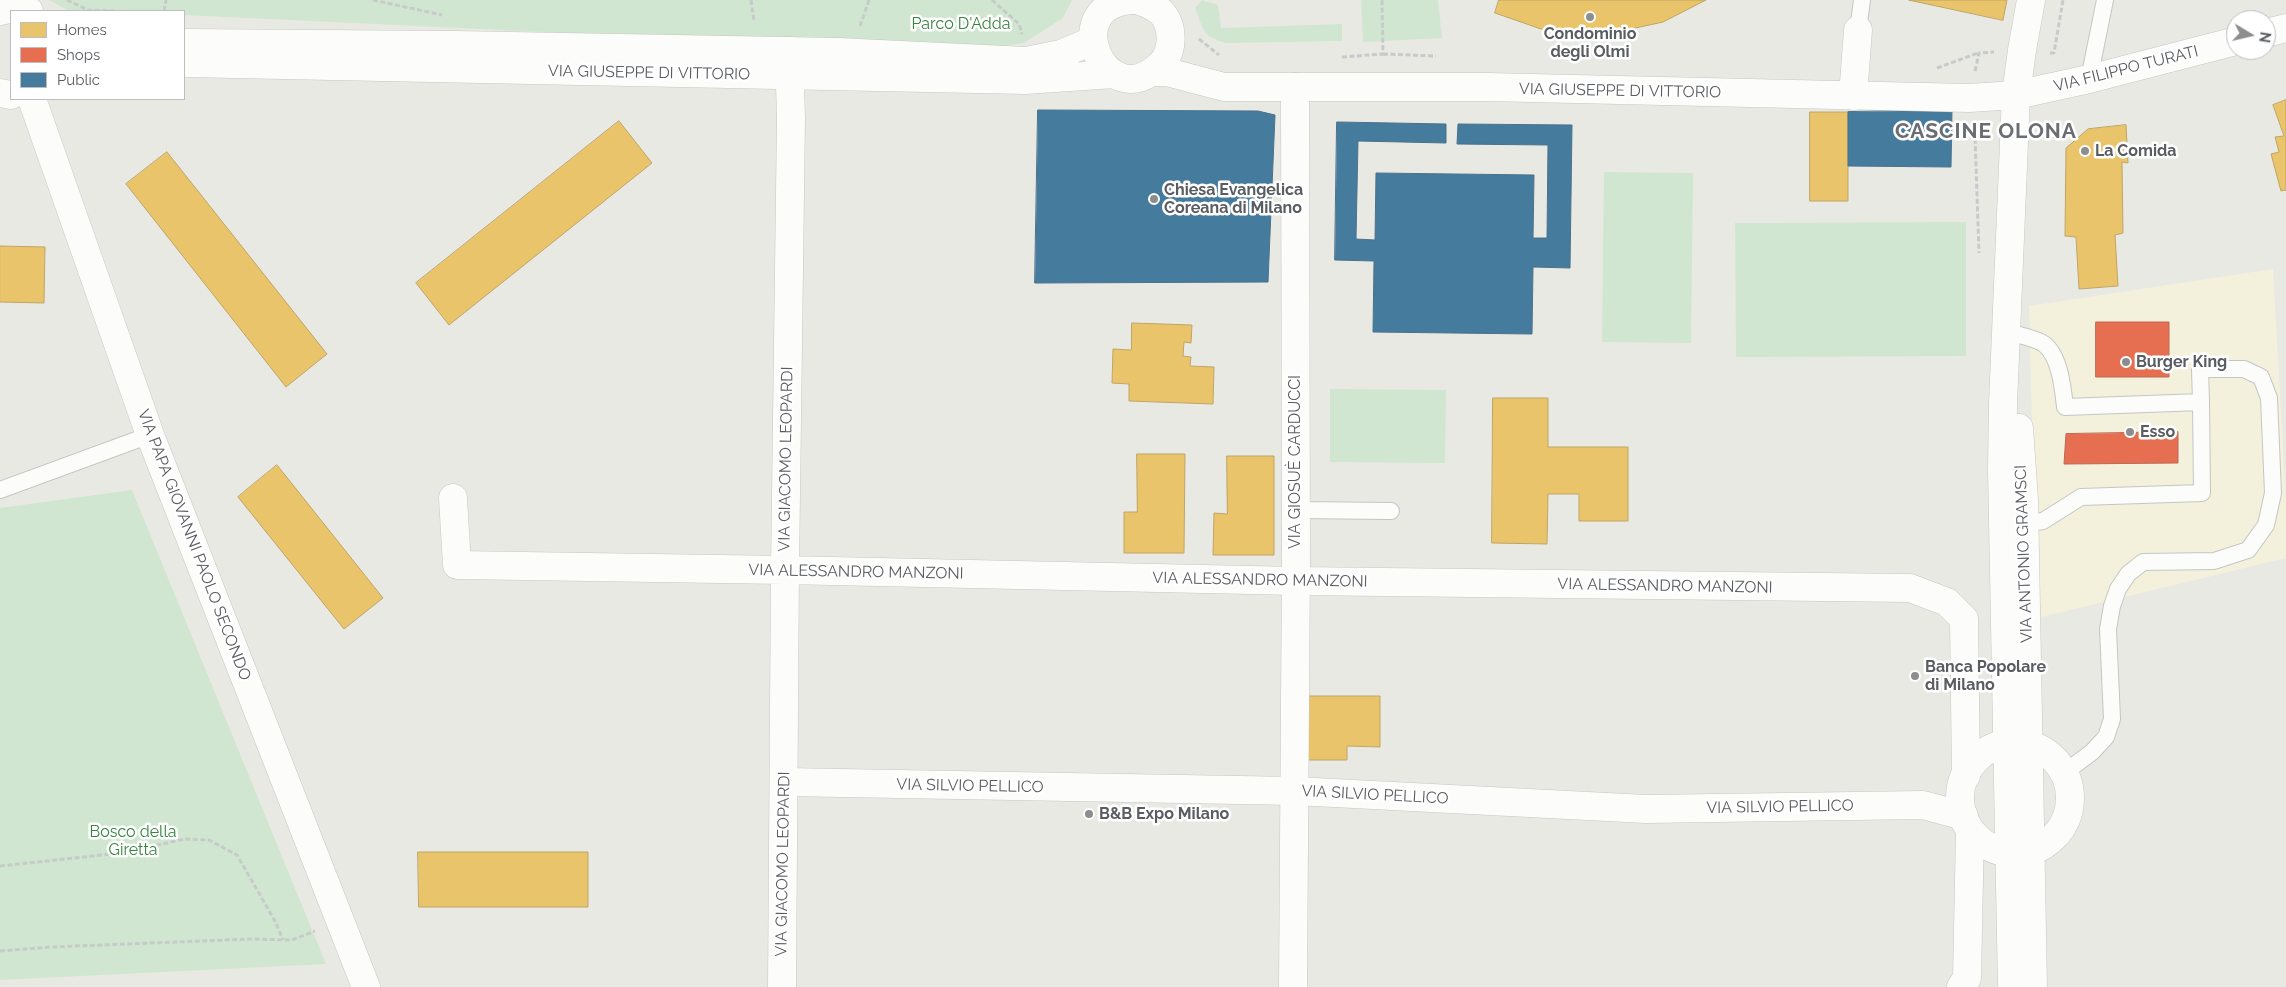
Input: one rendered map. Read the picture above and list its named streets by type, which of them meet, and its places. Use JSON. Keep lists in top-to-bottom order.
{
  "streets": {
    "street": [
      "VIA FILIPPO TURATI",
      "VIA GIUSEPPE DI VITTORIO",
      "VIA GIACOMO LEOPARDI",
      "VIA GIOSUÈ CARDUCCI",
      "VIA PAPA GIOVANNI PAOLO SECONDO",
      "VIA ANTONIO GRAMSCI",
      "VIA ALESSANDRO MANZONI",
      "VIA SILVIO PELLICO"
    ]
  },
  "crossings": [
    ["VIA FILIPPO TURATI", "VIA GIUSEPPE DI VITTORIO"],
    ["VIA FILIPPO TURATI", "VIA ANTONIO GRAMSCI"],
    ["VIA GIUSEPPE DI VITTORIO", "VIA GIACOMO LEOPARDI"],
    ["VIA GIUSEPPE DI VITTORIO", "VIA GIOSUÈ CARDUCCI"],
    ["VIA GIUSEPPE DI VITTORIO", "VIA ANTONIO GRAMSCI"],
    ["VIA GIACOMO LEOPARDI", "VIA ALESSANDRO MANZONI"],
    ["VIA GIACOMO LEOPARDI", "VIA SILVIO PELLICO"],
    ["VIA GIOSUÈ CARDUCCI", "VIA ALESSANDRO MANZONI"],
    ["VIA GIOSUÈ CARDUCCI", "VIA SILVIO PELLICO"]
  ],
  "districts": ["CASCINE OLONA"],
  "parks": ["Parco D'Adda", "Bosco della Giretta"],
  "places": [
    "Condominio degli Olmi",
    "La Comida",
    "Chiesa Evangelica Coreana di Milano",
    "Burger King",
    "Esso",
    "Banca Popolare di Milano",
    "B&B Expo Milano"
  ],
  "legend": ["Homes", "Shops", "Public"],
  "north": "right"
}
